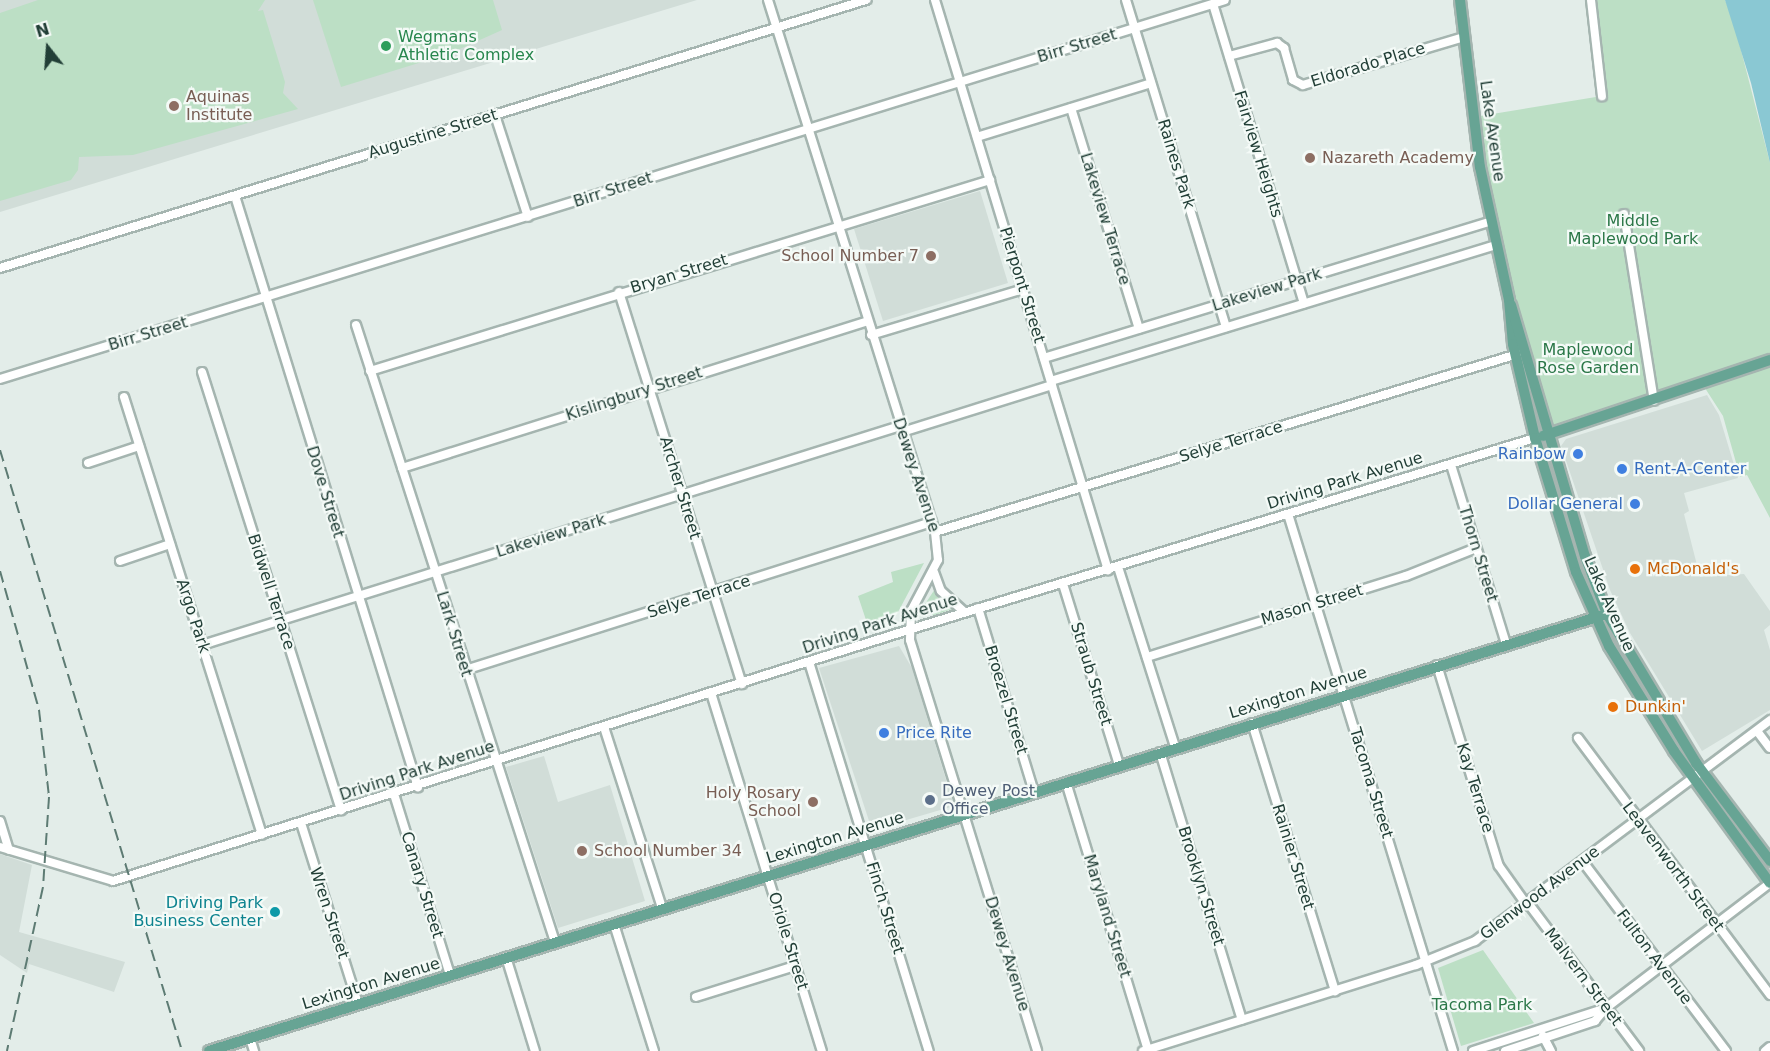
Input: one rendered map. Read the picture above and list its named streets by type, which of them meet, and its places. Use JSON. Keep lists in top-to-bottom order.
{
  "streets": {
    "main road": ["Lake Avenue", "Driving Park Avenue", "Lexington Avenue"],
    "street": [
      "Birr Street",
      "Eldorado Place",
      "Augustine Street",
      "Fairview Heights",
      "Raines Park",
      "Lakeview Terrace",
      "Bryan Street",
      "Pierpont Street",
      "Lakeview Park",
      "Kislingbury Street",
      "Selye Terrace",
      "Dewey Avenue",
      "Archer Street",
      "Dove Street",
      "Thorn Street",
      "Bidwell Terrace",
      "Mason Street",
      "Argo Park",
      "Lark Street",
      "Straub Street",
      "Broezel Street",
      "Tacoma Street",
      "Kay Terrace",
      "Rainier Street",
      "Leavenworth Street",
      "Canary Street",
      "Brooklyn Street",
      "Glenwood Avenue",
      "Finch Street",
      "Wren Street",
      "Maryland Street",
      "Oriole Street",
      "Fulton Avenue",
      "Malvern Street"
    ]
  },
  "crossings": [
    ["Birr Street", "Fairview Heights"],
    ["Birr Street", "Raines Park"],
    ["Birr Street", "Pierpont Street"],
    ["Birr Street", "Dewey Avenue"],
    ["Birr Street", "Dove Street"],
    ["Eldorado Place", "Lake Avenue"],
    ["Eldorado Place", "Fairview Heights"],
    ["Lake Avenue", "Lakeview Park"],
    ["Lake Avenue", "Selye Terrace"],
    ["Lake Avenue", "Driving Park Avenue"],
    ["Lake Avenue", "Lexington Avenue"],
    ["Lake Avenue", "Glenwood Avenue"],
    ["Augustine Street", "Dewey Avenue"],
    ["Augustine Street", "Dove Street"],
    ["Fairview Heights", "Lakeview Park"],
    ["Raines Park", "Lakeview Park"],
    ["Lakeview Terrace", "Lakeview Park"],
    ["Bryan Street", "Pierpont Street"],
    ["Bryan Street", "Dewey Avenue"],
    ["Bryan Street", "Archer Street"],
    ["Bryan Street", "Lark Street"],
    ["Pierpont Street", "Lakeview Park"],
    ["Pierpont Street", "Selye Terrace"],
    ["Pierpont Street", "Driving Park Avenue"],
    ["Lakeview Park", "Dewey Avenue"],
    ["Lakeview Park", "Archer Street"],
    ["Lakeview Park", "Dove Street"],
    ["Lakeview Park", "Bidwell Terrace"],
    ["Lakeview Park", "Argo Park"],
    ["Lakeview Park", "Lark Street"],
    ["Kislingbury Street", "Dewey Avenue"],
    ["Kislingbury Street", "Archer Street"],
    ["Kislingbury Street", "Lark Street"],
    ["Selye Terrace", "Dewey Avenue"],
    ["Selye Terrace", "Archer Street"],
    ["Selye Terrace", "Lark Street"],
    ["Dewey Avenue", "Driving Park Avenue"],
    ["Dewey Avenue", "Lexington Avenue"],
    ["Driving Park Avenue", "Archer Street"],
    ["Driving Park Avenue", "Dove Street"],
    ["Driving Park Avenue", "Thorn Street"],
    ["Driving Park Avenue", "Bidwell Terrace"],
    ["Driving Park Avenue", "Argo Park"],
    ["Driving Park Avenue", "Lark Street"],
    ["Driving Park Avenue", "Straub Street"],
    ["Driving Park Avenue", "Broezel Street"],
    ["Driving Park Avenue", "Tacoma Street"],
    ["Driving Park Avenue", "Canary Street"],
    ["Driving Park Avenue", "Finch Street"],
    ["Driving Park Avenue", "Wren Street"],
    ["Driving Park Avenue", "Oriole Street"],
    ["Thorn Street", "Mason Street"],
    ["Thorn Street", "Lexington Avenue"],
    ["Mason Street", "Tacoma Street"],
    ["Lark Street", "Lexington Avenue"],
    ["Straub Street", "Lexington Avenue"],
    ["Lexington Avenue", "Broezel Street"],
    ["Lexington Avenue", "Tacoma Street"],
    ["Lexington Avenue", "Kay Terrace"],
    ["Lexington Avenue", "Rainier Street"],
    ["Lexington Avenue", "Canary Street"],
    ["Lexington Avenue", "Brooklyn Street"],
    ["Lexington Avenue", "Finch Street"],
    ["Lexington Avenue", "Wren Street"],
    ["Lexington Avenue", "Maryland Street"],
    ["Lexington Avenue", "Oriole Street"],
    ["Tacoma Street", "Glenwood Avenue"],
    ["Kay Terrace", "Glenwood Avenue"],
    ["Kay Terrace", "Malvern Street"],
    ["Rainier Street", "Glenwood Avenue"],
    ["Leavenworth Street", "Glenwood Avenue"],
    ["Brooklyn Street", "Glenwood Avenue"],
    ["Glenwood Avenue", "Maryland Street"],
    ["Glenwood Avenue", "Fulton Avenue"],
    ["Glenwood Avenue", "Malvern Street"]
  ],
  "parks": ["Middle Maplewood Park", "Maplewood Rose Garden", "Tacoma Park"],
  "places": [
    "Wegmans Athletic Complex",
    "Aquinas Institute",
    "Nazareth Academy",
    "School Number 7",
    "Rainbow",
    "Rent-A-Center",
    "Dollar General",
    "McDonald's",
    "Dunkin'",
    "Price Rite",
    "Dewey Post Office",
    "Holy Rosary School",
    "School Number 34",
    "Driving Park Business Center"
  ],
  "north": "top"
}
